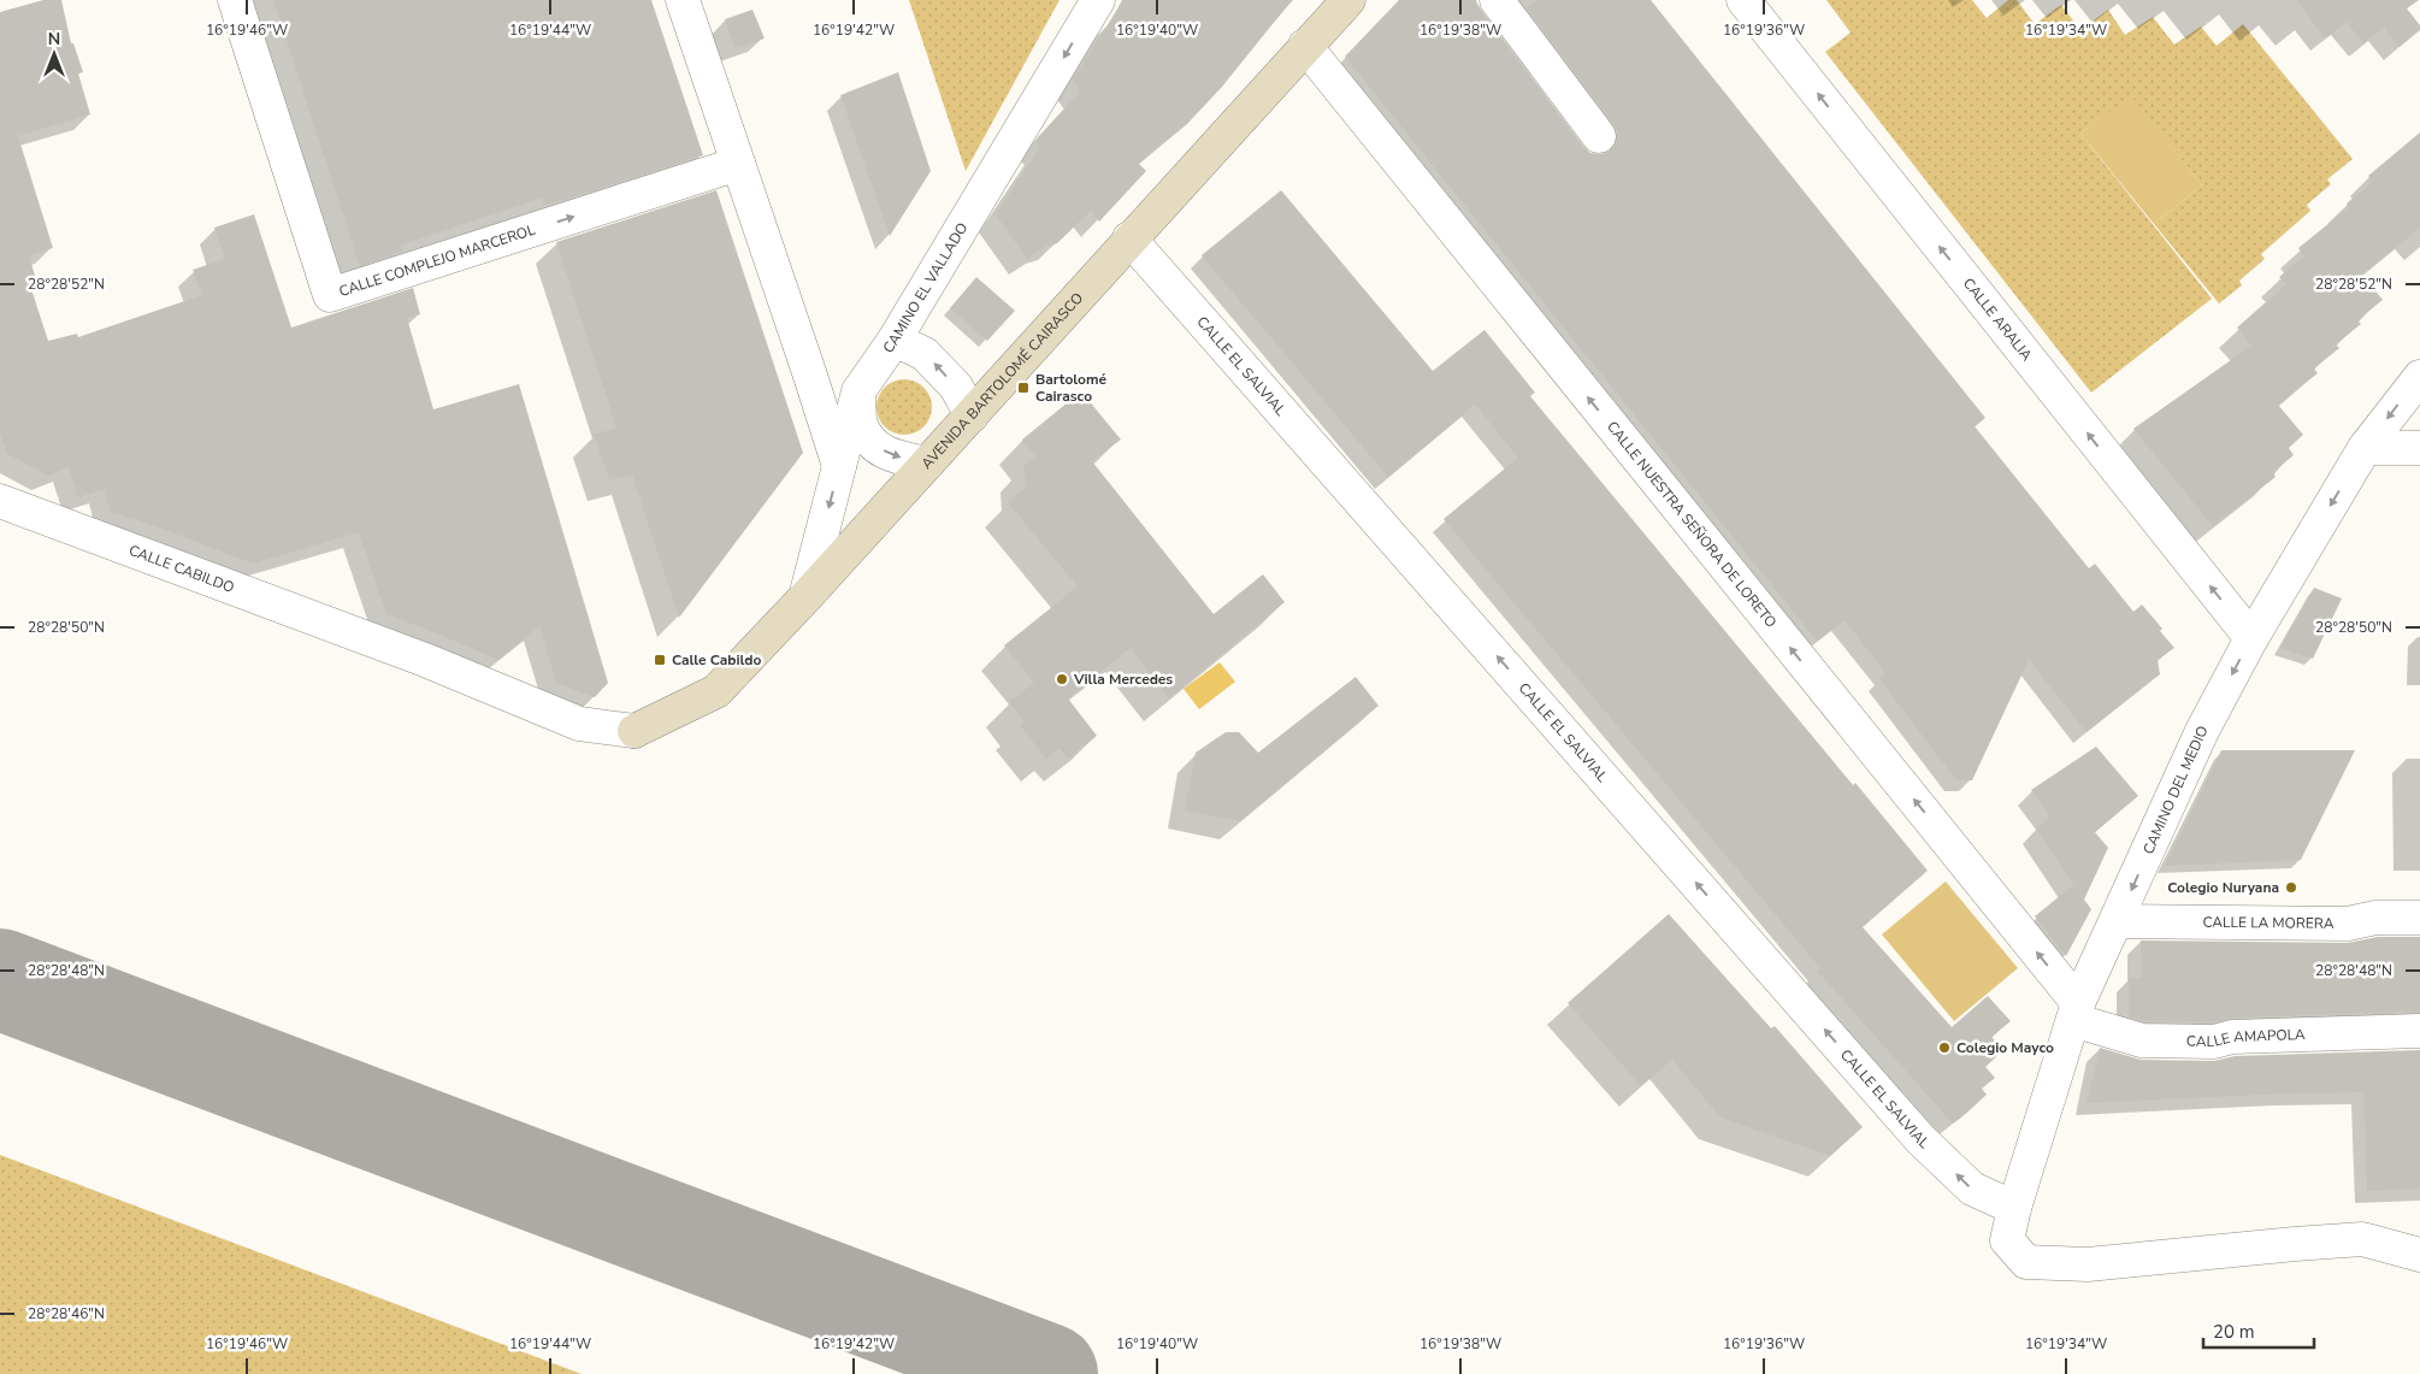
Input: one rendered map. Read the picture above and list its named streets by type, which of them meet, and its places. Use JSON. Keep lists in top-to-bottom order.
{
  "streets": {
    "street": [
      "CALLE COMPLEJO MARCEROL",
      "CAMINO EL VALLADO",
      "CALLE ARALIA",
      "CALLE EL SALVIAL",
      "AVENIDA BARTOLOMÉ CAIRASCO",
      "CALLE NUESTRA SEÑORA DE LORETO",
      "CALLE CABILDO",
      "CAMINO DEL MEDIO",
      "CALLE LA MORERA",
      "CALLE AMAPOLA"
    ]
  },
  "crossings": [
    ["CAMINO EL VALLADO", "AVENIDA BARTOLOMÉ CAIRASCO"],
    ["CALLE ARALIA", "CAMINO DEL MEDIO"],
    ["CALLE EL SALVIAL", "AVENIDA BARTOLOMÉ CAIRASCO"],
    ["CALLE EL SALVIAL", "CAMINO DEL MEDIO"],
    ["AVENIDA BARTOLOMÉ CAIRASCO", "CALLE NUESTRA SEÑORA DE LORETO"],
    ["AVENIDA BARTOLOMÉ CAIRASCO", "CALLE CABILDO"],
    ["CALLE NUESTRA SEÑORA DE LORETO", "CAMINO DEL MEDIO"],
    ["CALLE NUESTRA SEÑORA DE LORETO", "CALLE AMAPOLA"],
    ["CAMINO DEL MEDIO", "CALLE LA MORERA"],
    ["CAMINO DEL MEDIO", "CALLE AMAPOLA"]
  ],
  "one_way": [
    "CAMINO EL VALLADO",
    "CALLE ARALIA",
    "CALLE EL SALVIAL",
    "CALLE NUESTRA SEÑORA DE LORETO",
    "CAMINO DEL MEDIO"
  ],
  "places": {
    "transit": ["Bartolomé Cairasco", "Calle Cabildo"],
    "other": ["Villa Mercedes", "Colegio Nuryana", "Colegio Mayco"]
  },
  "scale_bar": "20 m",
  "north": "top",
  "coordinates": [
    "16°19'46\"W",
    "16°19'44\"W",
    "16°19'42\"W",
    "16°19'40\"W",
    "16°19'38\"W",
    "16°19'36\"W",
    "16°19'34\"W",
    "28°28'52\"N",
    "28°28'50\"N",
    "28°28'48\"N",
    "28°28'46\"N"
  ]
}
